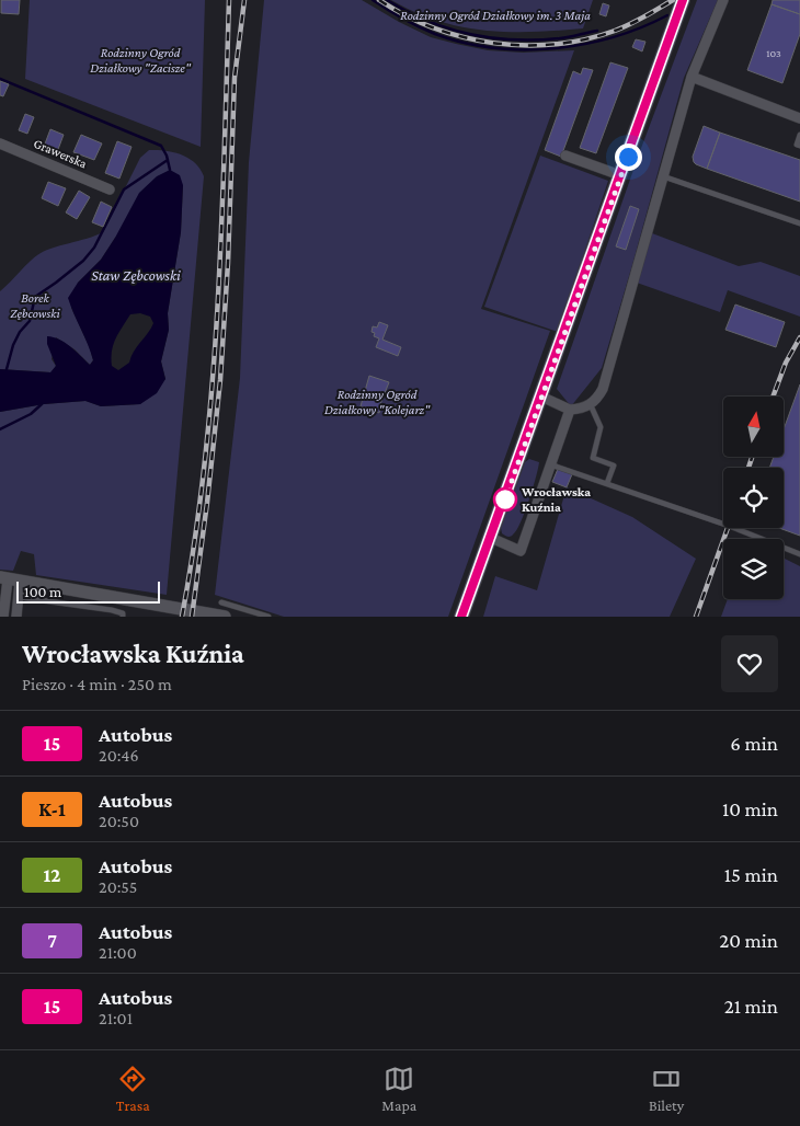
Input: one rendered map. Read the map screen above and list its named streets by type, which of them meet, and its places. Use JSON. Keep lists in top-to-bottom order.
{
  "streets": {
    "street": ["Grawerska"]
  },
  "water": ["Staw Zębcowski"],
  "parks": [
    "Rodzinny Ogród Działkowy im. 3 Maja",
    "Rodzinny Ogród Działkowy \"Zacisze\"",
    "Borek Zębcowski",
    "Rodzinny Ogród Działkowy \"Kolejarz\""
  ],
  "places": ["Wrocławska Kuźnia"],
  "lines": ["bus line 15"],
  "house_numbers": ["103"],
  "scale_bar": "100 m",
  "north": "top",
  "page": {
    "scale": "100 m",
    "heading": ["Wrocławska Kuźnia", "Pieszo · 4 min · 250 m"],
    "list": [
      {
        "mark": "15",
        "name": "Autobus",
        "note": "20:46",
        "value": "6 min"
      },
      {
        "mark": "K-1",
        "name": "Autobus",
        "note": "20:50",
        "value": "10 min"
      },
      {
        "mark": "12",
        "name": "Autobus",
        "note": "20:55",
        "value": "15 min"
      },
      {
        "mark": "7",
        "name": "Autobus",
        "note": "21:00",
        "value": "20 min"
      },
      {
        "mark": "15",
        "name": "Autobus",
        "note": "21:01",
        "value": "21 min"
      }
    ],
    "tabs": ["Trasa", "Mapa", "Bilety"]
  }
}
